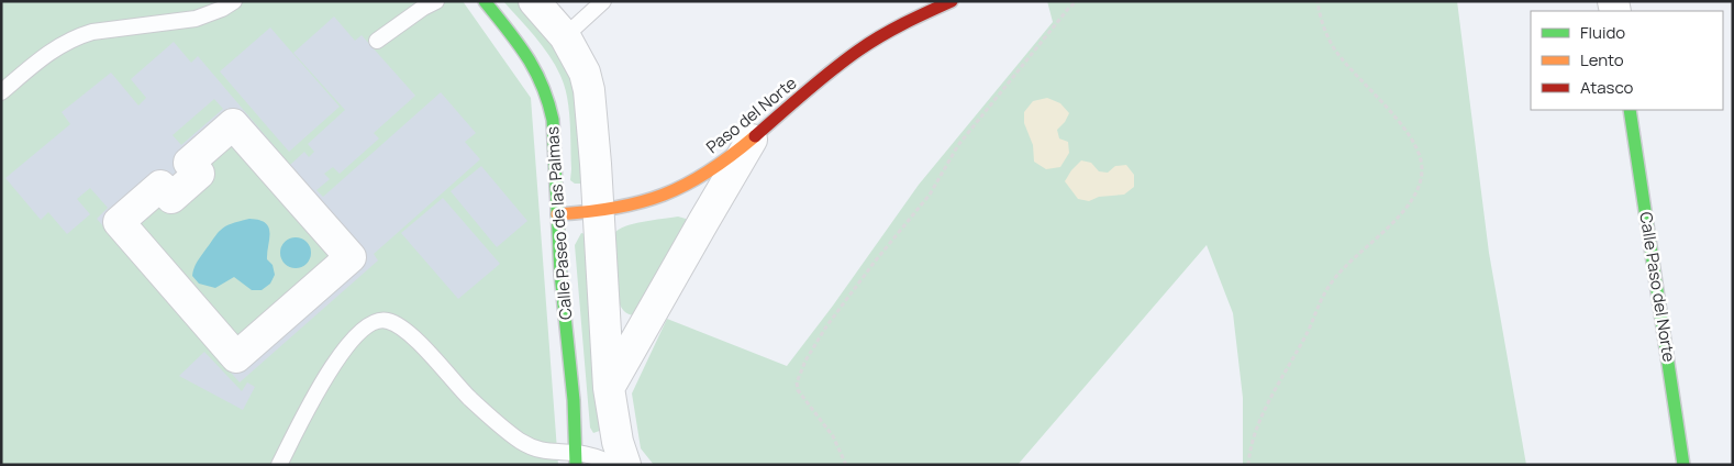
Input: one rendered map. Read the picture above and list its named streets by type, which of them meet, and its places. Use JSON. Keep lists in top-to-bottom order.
{
  "streets": {
    "street": ["Paso del Norte", "Calle Paseo de las Palmas", "Calle Paso del Norte"]
  },
  "crossings": [
    ["Paso del Norte", "Calle Paseo de las Palmas"]
  ],
  "legend": ["Fluido", "Lento", "Atasco"]
}
